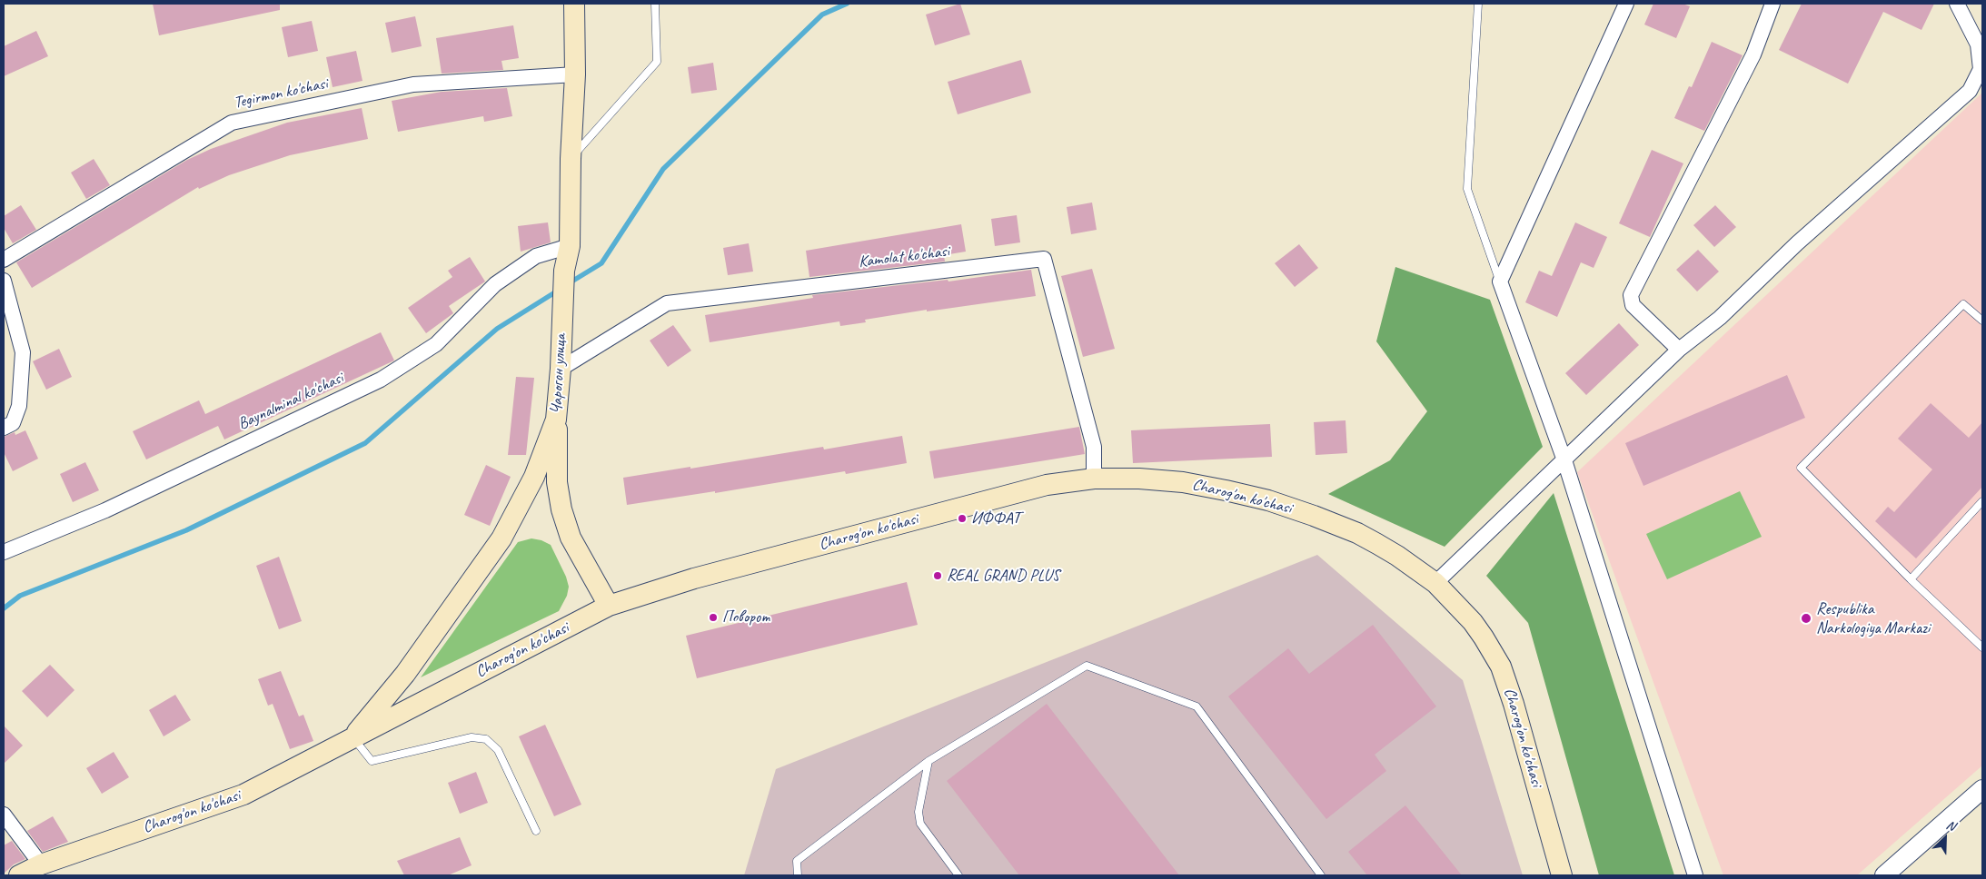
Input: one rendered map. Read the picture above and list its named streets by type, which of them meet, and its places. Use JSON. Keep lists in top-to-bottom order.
{
  "streets": {
    "main road": ["Чарогон улица", "Charog'on ko'chasi"],
    "street": ["Tegirmon ko'chasi", "Kamolat ko'chasi", "Baynalminal ko'chasi"]
  },
  "crossings": [
    ["Tegirmon ko'chasi", "Чарогон улица"],
    ["Kamolat ko'chasi", "Чарогон улица"],
    ["Kamolat ko'chasi", "Charog'on ko'chasi"],
    ["Чарогон улица", "Baynalminal ko'chasi"],
    ["Чарогон улица", "Charog'on ko'chasi"]
  ],
  "places": [
    "ИФФАТ",
    "REAL GRAND PLUS",
    "Поворот",
    "Respublika Narkologiya Markazi"
  ],
  "north": "top right"
}
